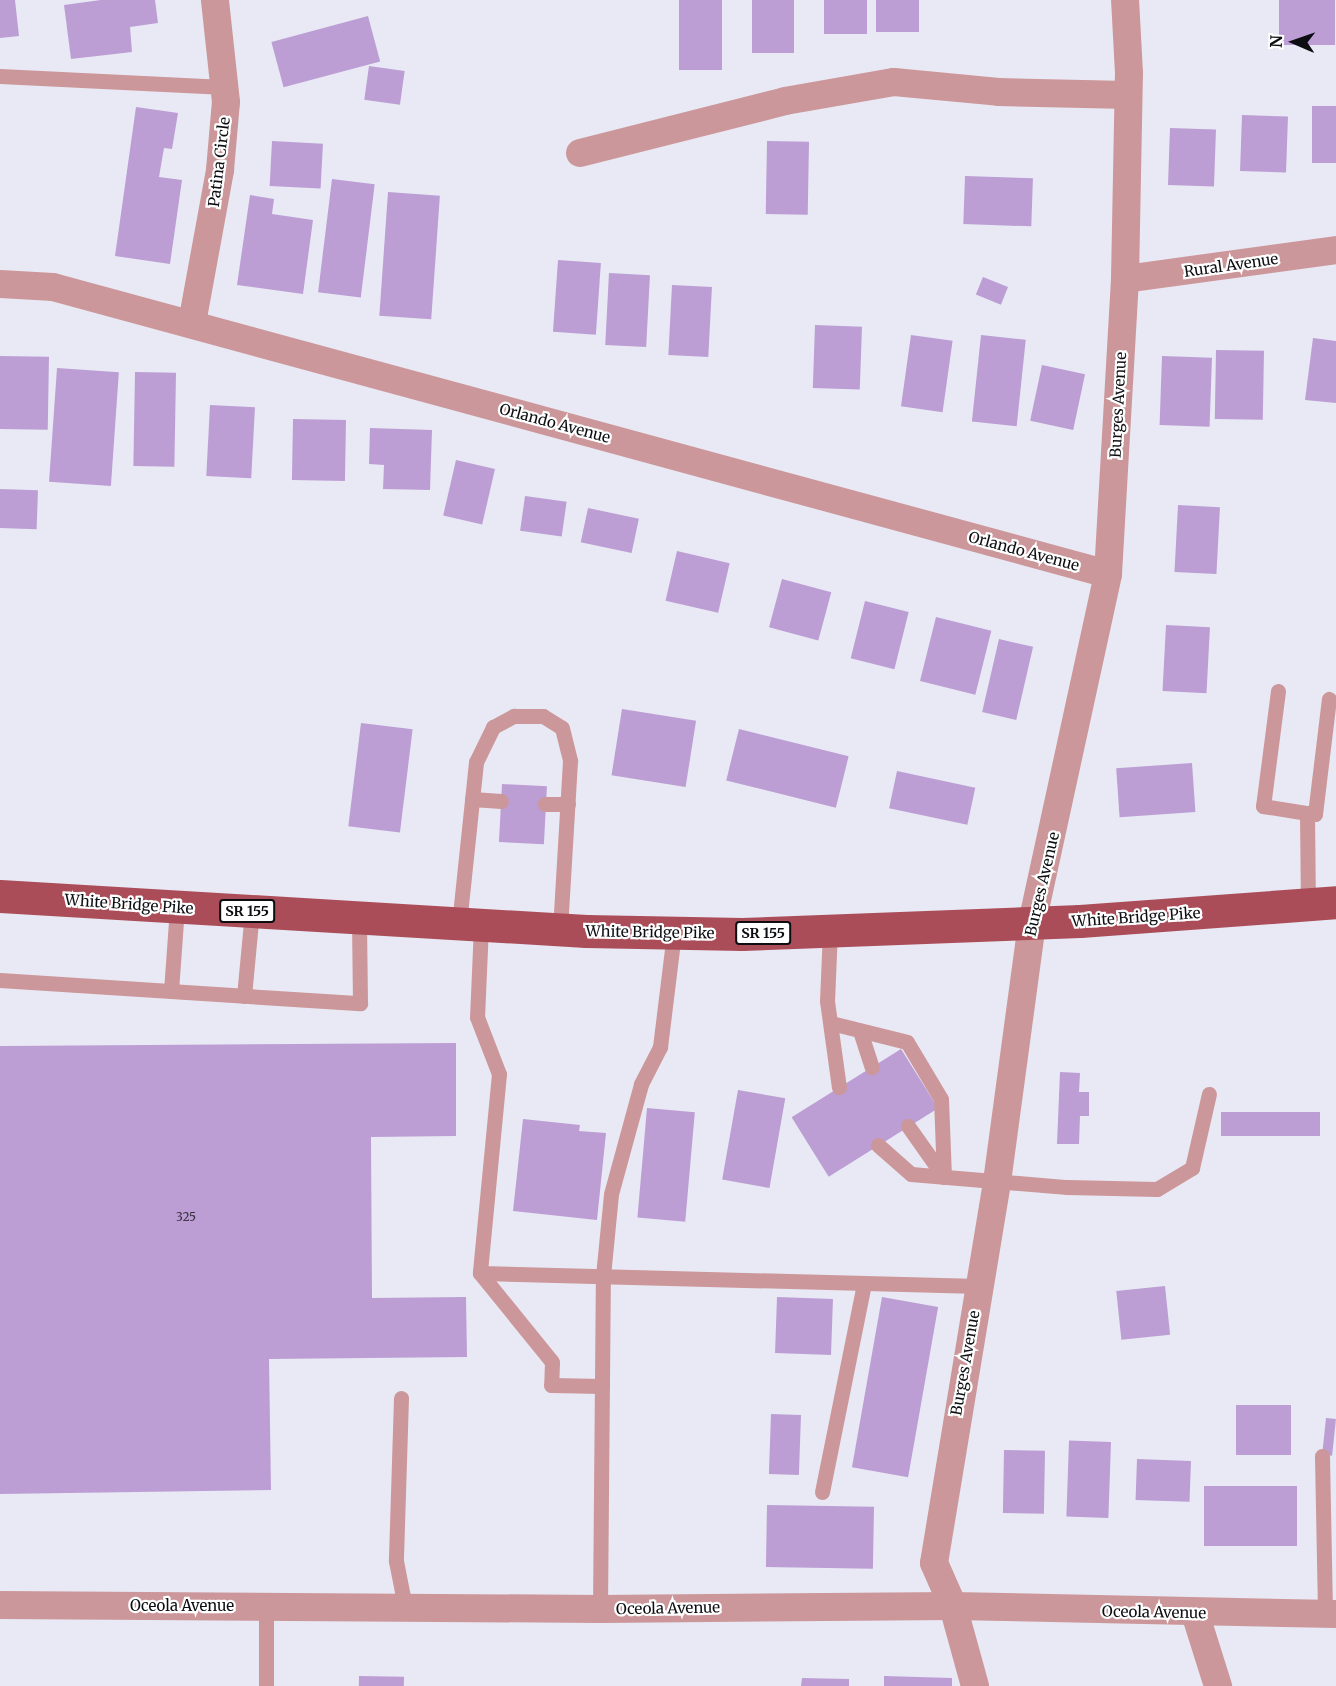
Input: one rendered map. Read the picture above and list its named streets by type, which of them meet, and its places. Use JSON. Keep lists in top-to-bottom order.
{
  "streets": {
    "main road": ["White Bridge Pike", "SR 155"],
    "street": [
      "Patina Circle",
      "Rural Avenue",
      "Burges Avenue",
      "Orlando Avenue",
      "Oceola Avenue"
    ]
  },
  "crossings": [
    ["Patina Circle", "Orlando Avenue"],
    ["Rural Avenue", "Burges Avenue"],
    ["Burges Avenue", "Orlando Avenue"],
    ["Burges Avenue", "White Bridge Pike"],
    ["Burges Avenue", "Oceola Avenue"]
  ],
  "house_numbers": ["325"],
  "north": "left"
}
